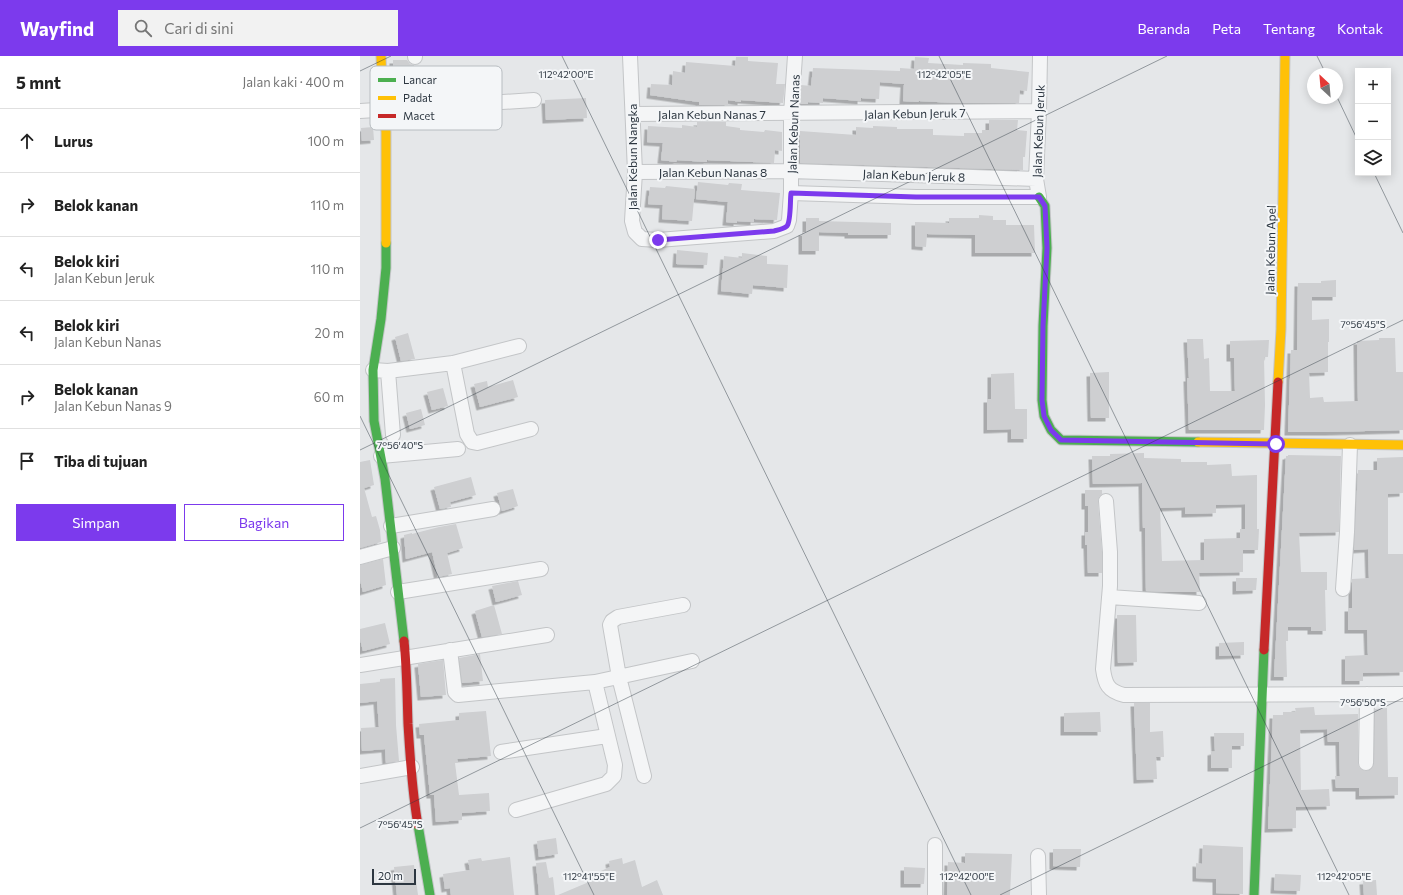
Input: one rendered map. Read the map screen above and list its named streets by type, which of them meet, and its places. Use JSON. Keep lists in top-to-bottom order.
{
  "streets": {
    "street": [
      "Jalan Kebun Jeruk 7",
      "Jalan Kebun Nanas 7",
      "Jalan Kebun Nanas",
      "Jalan Kebun Jeruk",
      "Jalan Kebun Nangka",
      "Jalan Kebun Nanas 8",
      "Jalan Kebun Jeruk 8",
      "Jalan Kebun Apel"
    ]
  },
  "crossings": [
    ["Jalan Kebun Jeruk 7", "Jalan Kebun Nanas 7"],
    ["Jalan Kebun Jeruk 7", "Jalan Kebun Nanas"],
    ["Jalan Kebun Jeruk 7", "Jalan Kebun Jeruk"],
    ["Jalan Kebun Nanas 7", "Jalan Kebun Nanas"],
    ["Jalan Kebun Nanas 7", "Jalan Kebun Nangka"],
    ["Jalan Kebun Nanas", "Jalan Kebun Nangka"],
    ["Jalan Kebun Nanas", "Jalan Kebun Nanas 8"],
    ["Jalan Kebun Nanas", "Jalan Kebun Jeruk 8"],
    ["Jalan Kebun Jeruk", "Jalan Kebun Jeruk 8"],
    ["Jalan Kebun Nangka", "Jalan Kebun Nanas 8"],
    ["Jalan Kebun Nanas 8", "Jalan Kebun Jeruk 8"]
  ],
  "legend": ["Lancar", "Padat", "Macet"],
  "scale_bar": "20 m",
  "north": "top left",
  "page": {
    "header": "Wayfind",
    "search": "Cari di sini",
    "nav": [
      "Beranda",
      "Peta",
      "Tentang",
      "Kontak"
    ],
    "heading": ["5 mnt", "Jalan kaki · 400 m"],
    "map_buttons": ["+", "−"],
    "list": [
      ["Lurus", "100 m"],
      ["Belok kanan", "110 m"],
      ["Belok kiri", "Jalan Kebun Jeruk", "110 m"],
      ["Belok kiri", "Jalan Kebun Nanas", "20 m"],
      ["Belok kanan", "Jalan Kebun Nanas 9", "60 m"],
      "Tiba di tujuan"
    ],
    "buttons": ["Simpan", "Bagikan"],
    "scale": "20 m"
  },
  "coordinates": [
    "112°42'00\"E",
    "112°42'05\"E",
    "7°56'45\"S",
    "7°56'40\"S",
    "7°56'50\"S",
    "112°41'55\"E"
  ]
}
